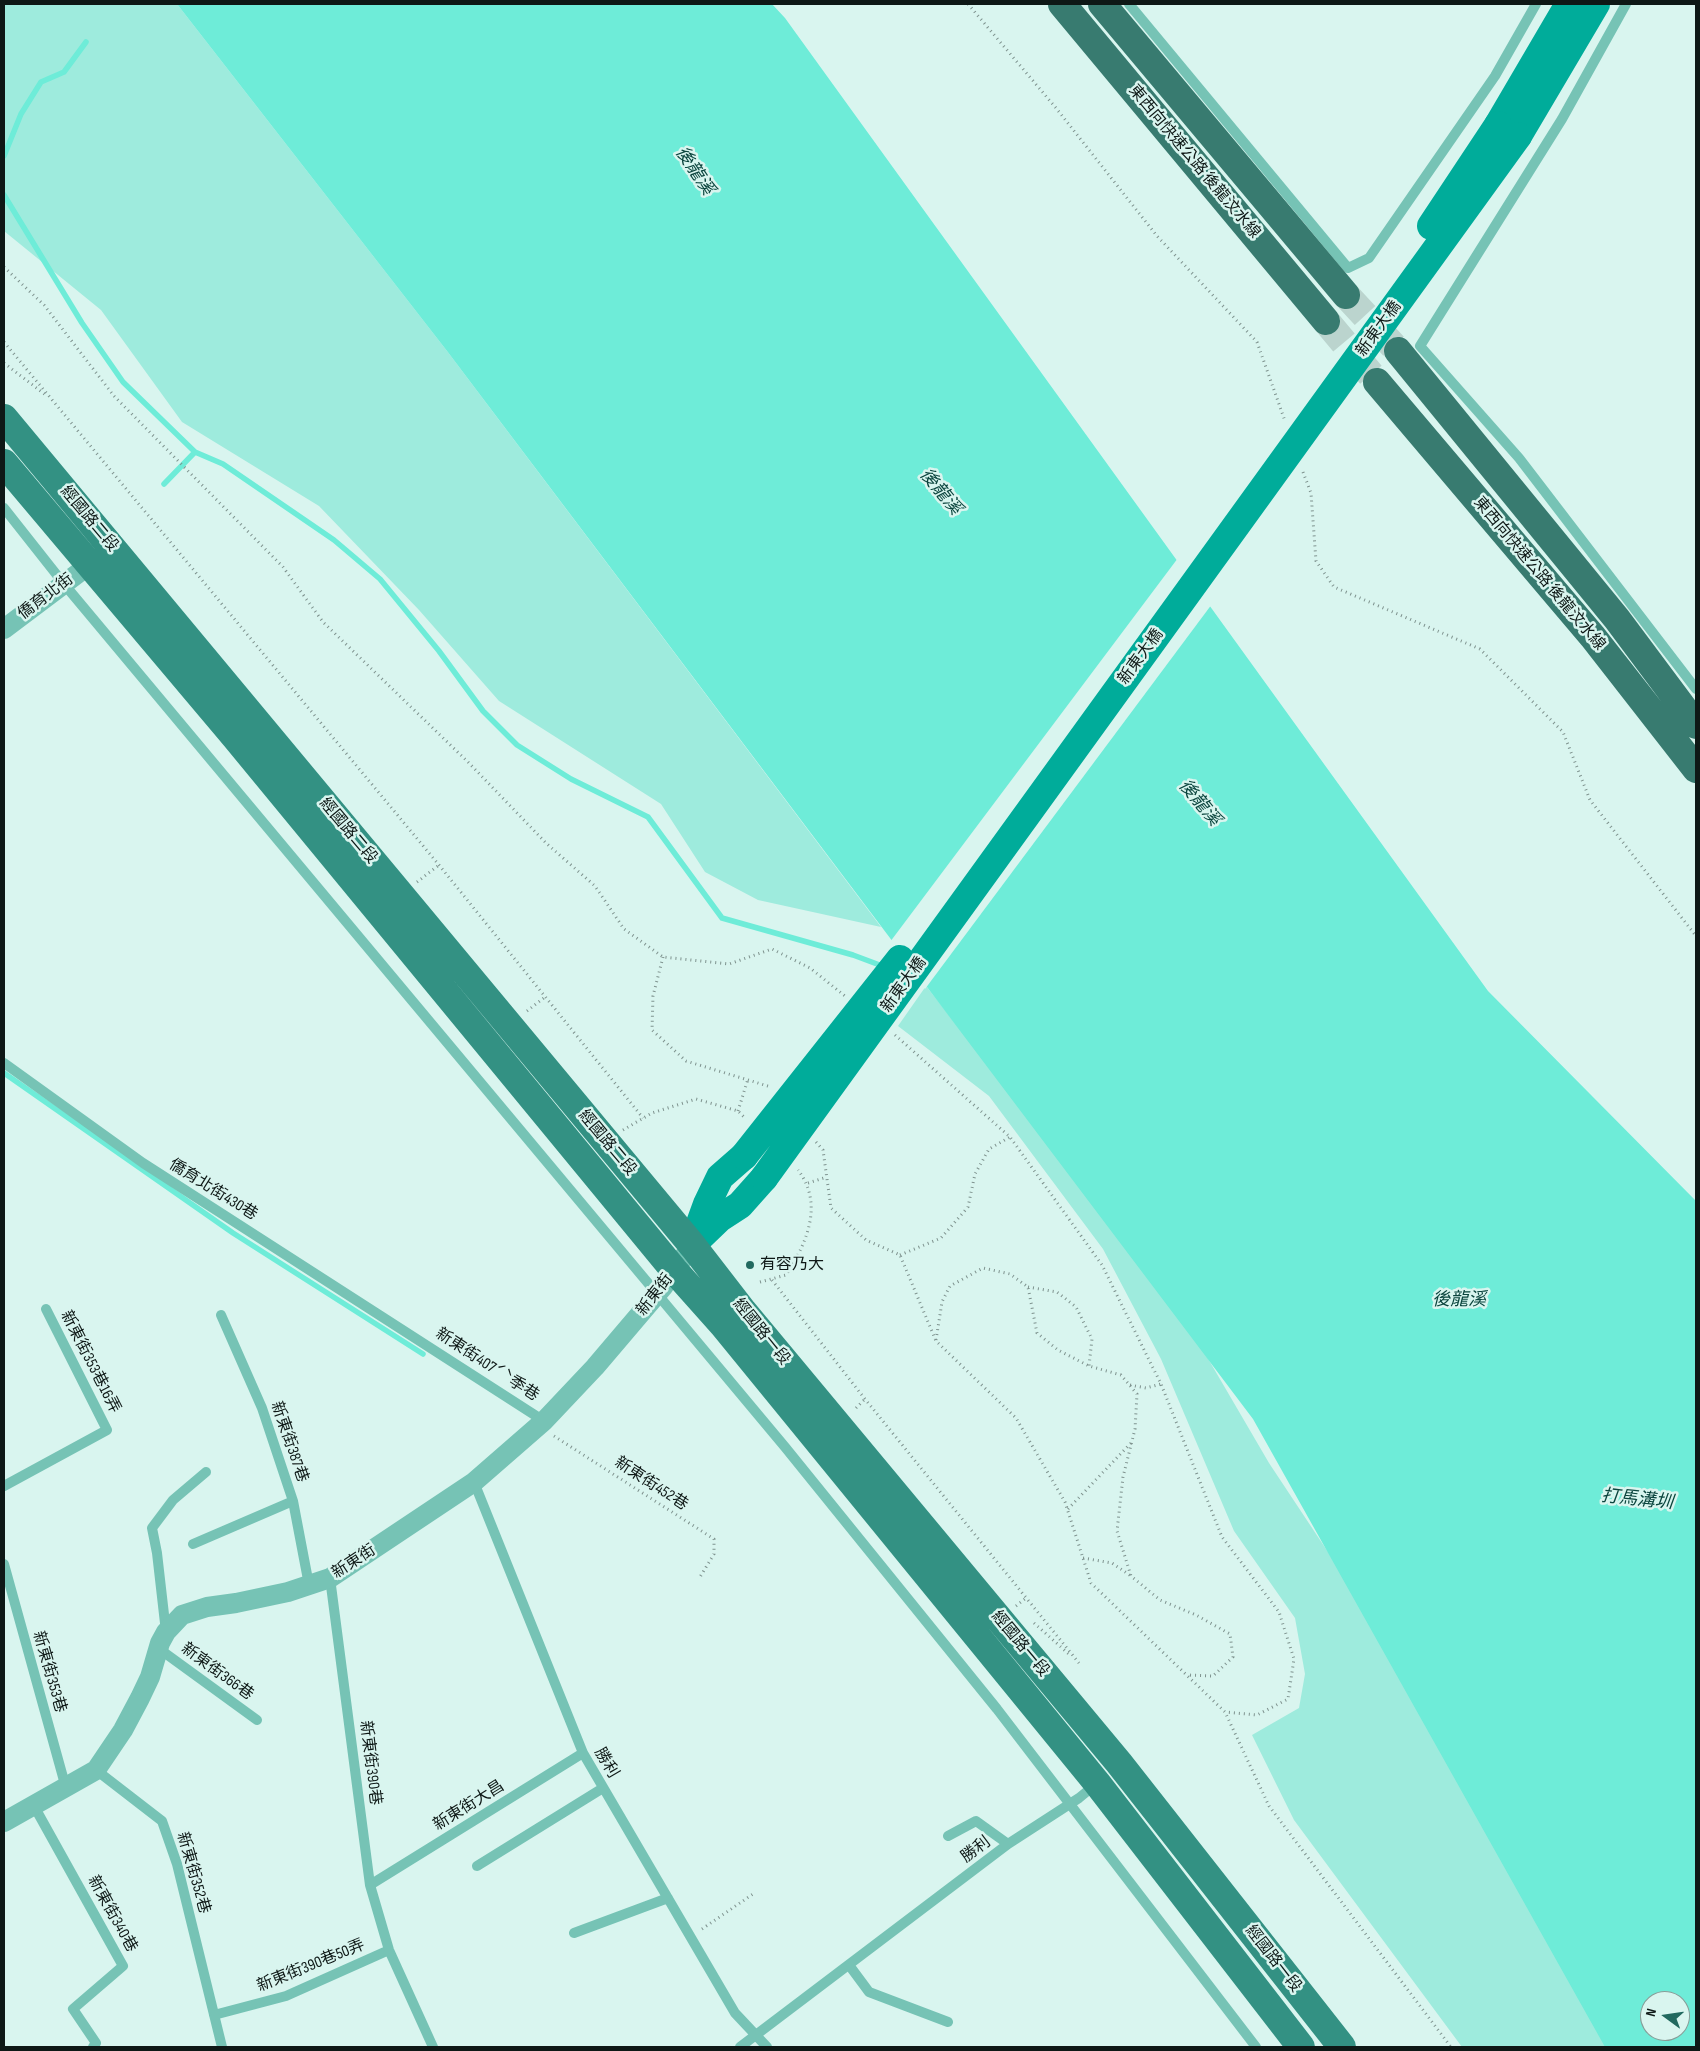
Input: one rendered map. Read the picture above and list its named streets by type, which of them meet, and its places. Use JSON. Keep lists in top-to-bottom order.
{
  "streets": {
    "highway": ["東西向快速公路 後龍汶水線"],
    "main road": ["經國路二段", "經國路一段"],
    "street": ["新東大橋", "僑育北街", "新東街"],
    "lane": [
      "僑育北街430巷",
      "新東街353巷16弄",
      "新東街407ˊˋ季巷",
      "新東街387巷",
      "新東街353巷",
      "新東街366巷",
      "新東街390巷",
      "勝利",
      "新東街大昌",
      "新東街352巷",
      "新東街340巷",
      "新東街390巷50弄"
    ],
    "path": ["新東街452巷"]
  },
  "crossings": [
    ["新東大橋", "經國路二段"],
    ["新東大橋", "新東街"],
    ["新東大橋", "經國路一段"],
    ["經國路二段", "僑育北街"],
    ["經國路二段", "新東街"],
    ["經國路二段", "經國路一段"],
    ["僑育北街430巷", "新東街407ˊˋ季巷"],
    ["新東街", "經國路一段"],
    ["新東街", "新東街407ˊˋ季巷"],
    ["新東街", "新東街387巷"],
    ["新東街", "新東街452巷"],
    ["新東街", "新東街353巷"],
    ["新東街", "新東街366巷"],
    ["新東街", "新東街390巷"],
    ["新東街", "勝利"],
    ["新東街", "新東街352巷"],
    ["新東街", "新東街340巷"],
    ["經國路一段", "勝利"],
    ["新東街407ˊˋ季巷", "新東街452巷"],
    ["新東街390巷", "新東街大昌"],
    ["新東街390巷", "新東街390巷50弄"],
    ["勝利", "新東街大昌"],
    ["新東街352巷", "新東街390巷50弄"]
  ],
  "water": ["後龍溪", "打馬溝圳"],
  "places": ["有容乃大"],
  "north": "left"
}
